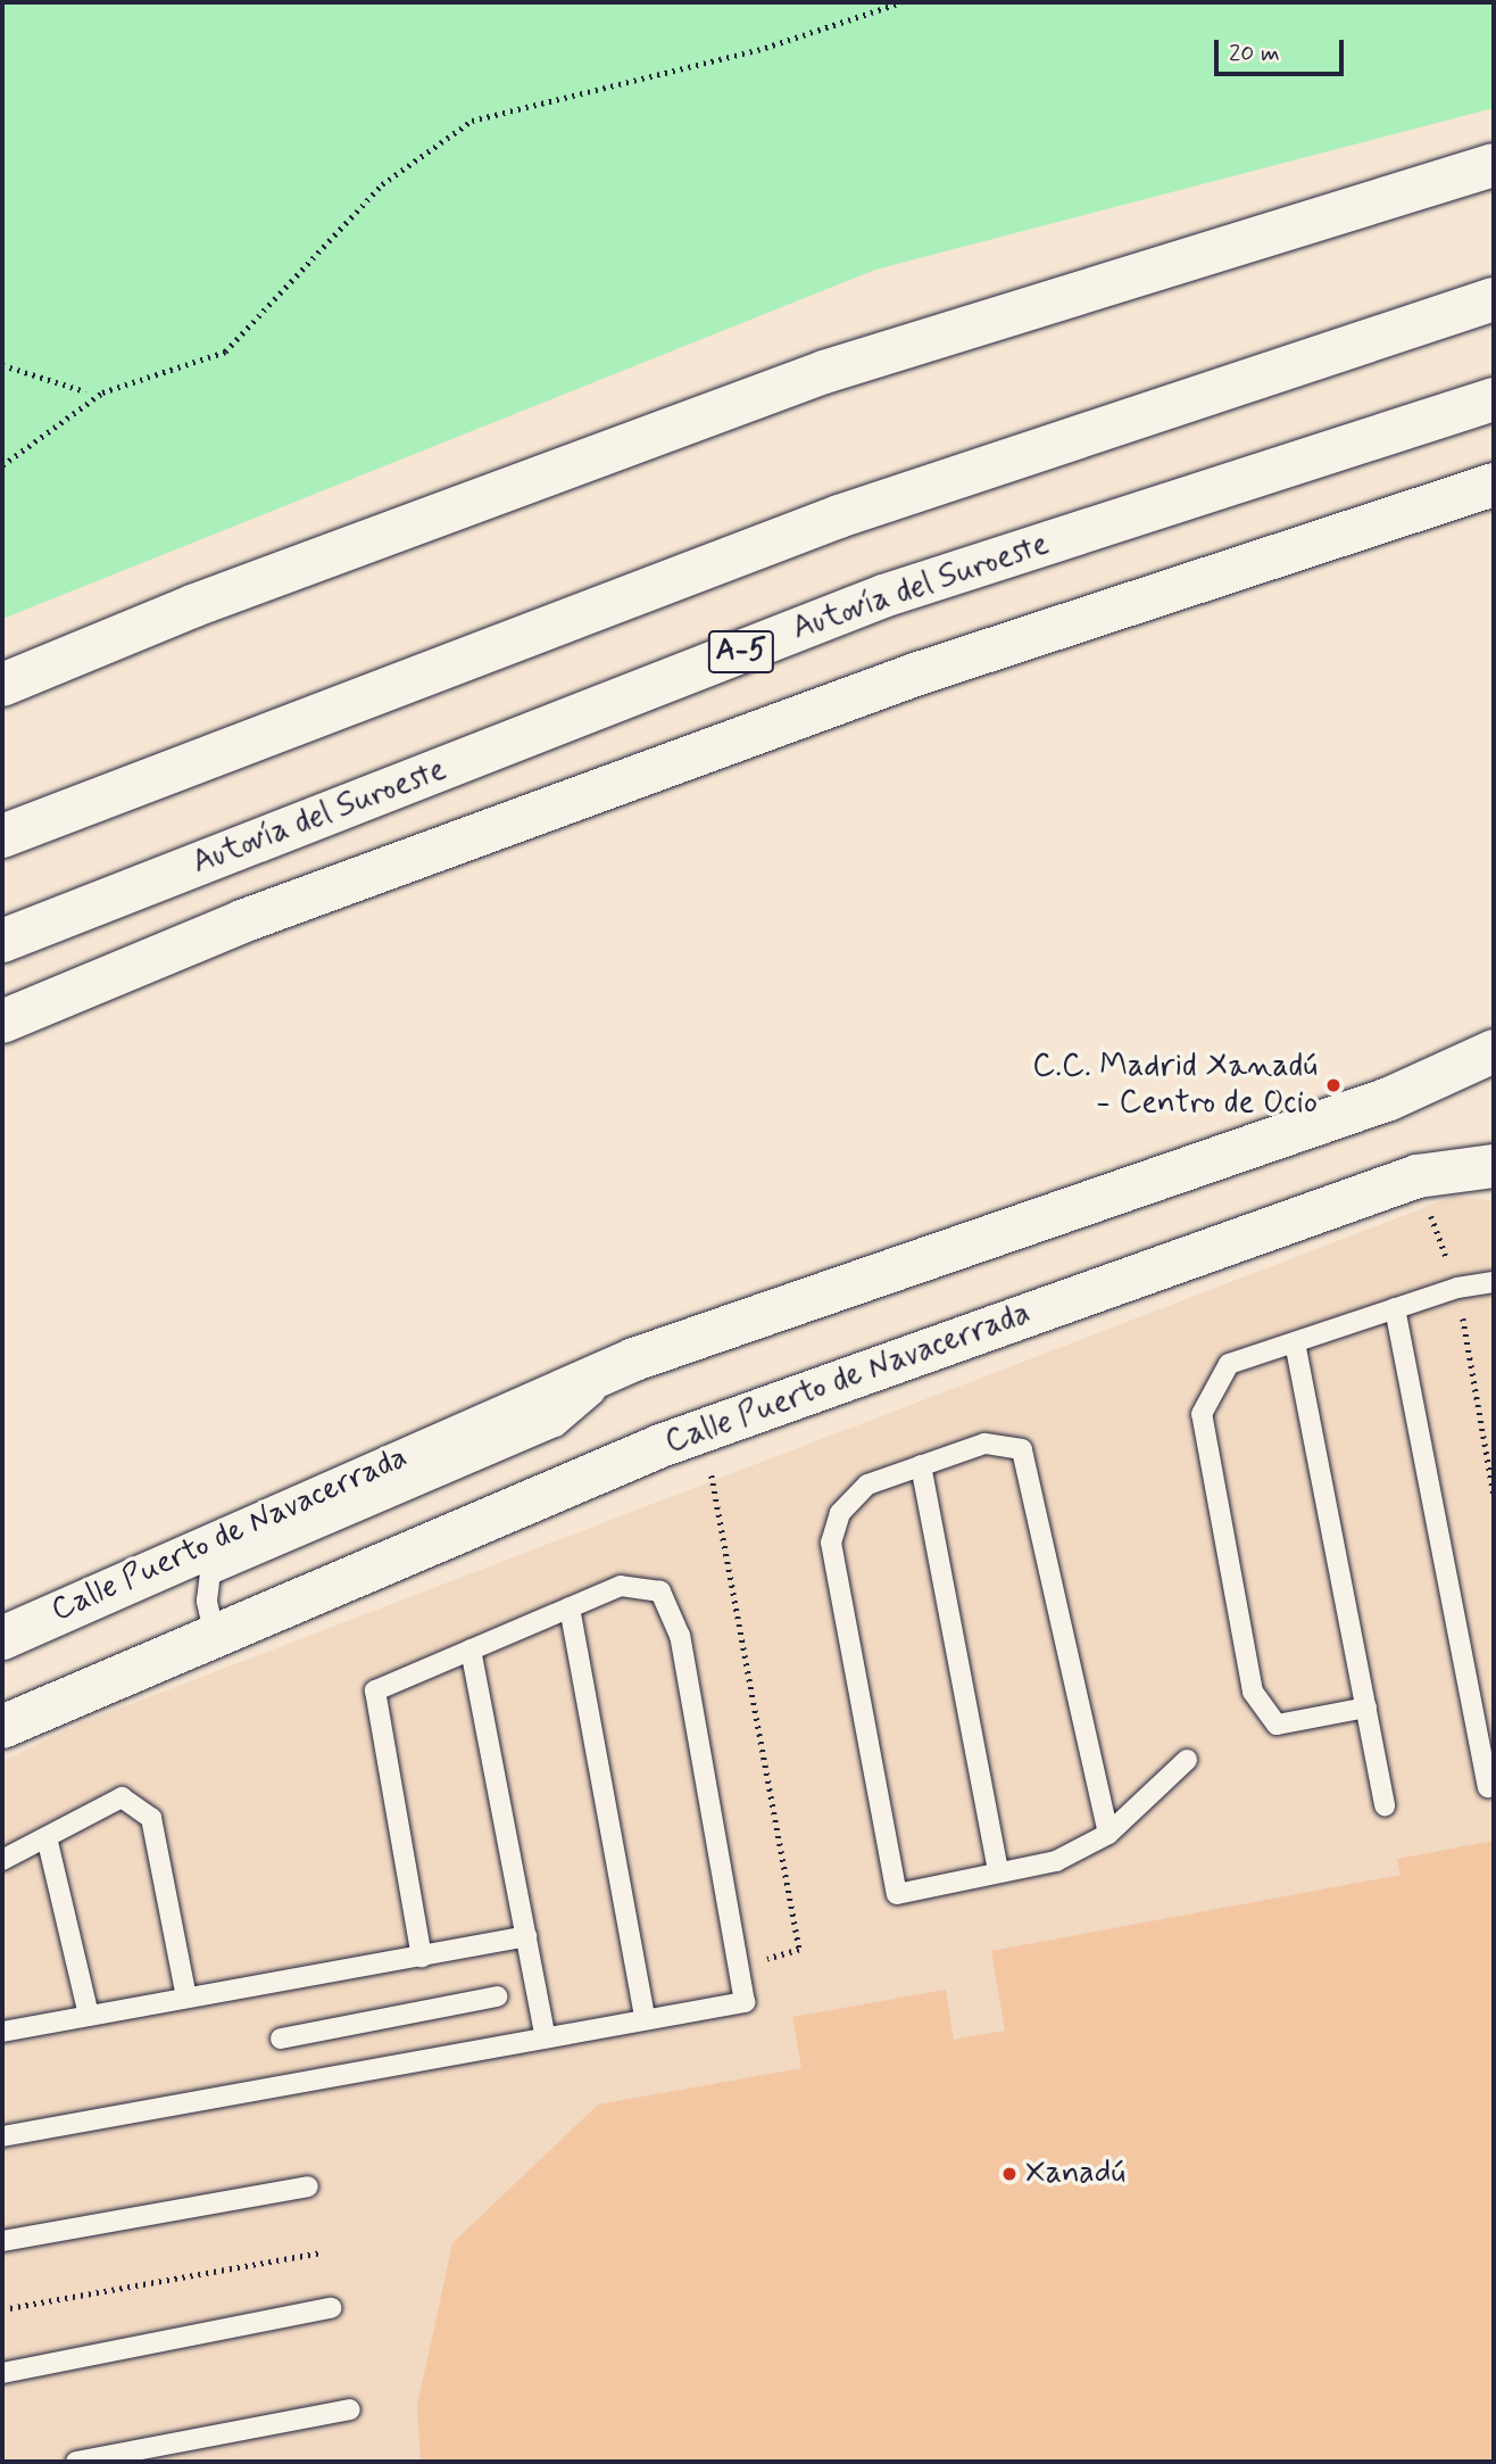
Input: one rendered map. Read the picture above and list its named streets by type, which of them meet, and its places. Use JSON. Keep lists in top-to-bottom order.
{
  "streets": {
    "main road": ["Autovía del Suroeste", "A-5", "Calle Puerto de Navacerrada"]
  },
  "places": ["C.C. Madrid Xanadú - Centro de Ocio", "Xanadú"],
  "scale_bar": "20 m"
}
